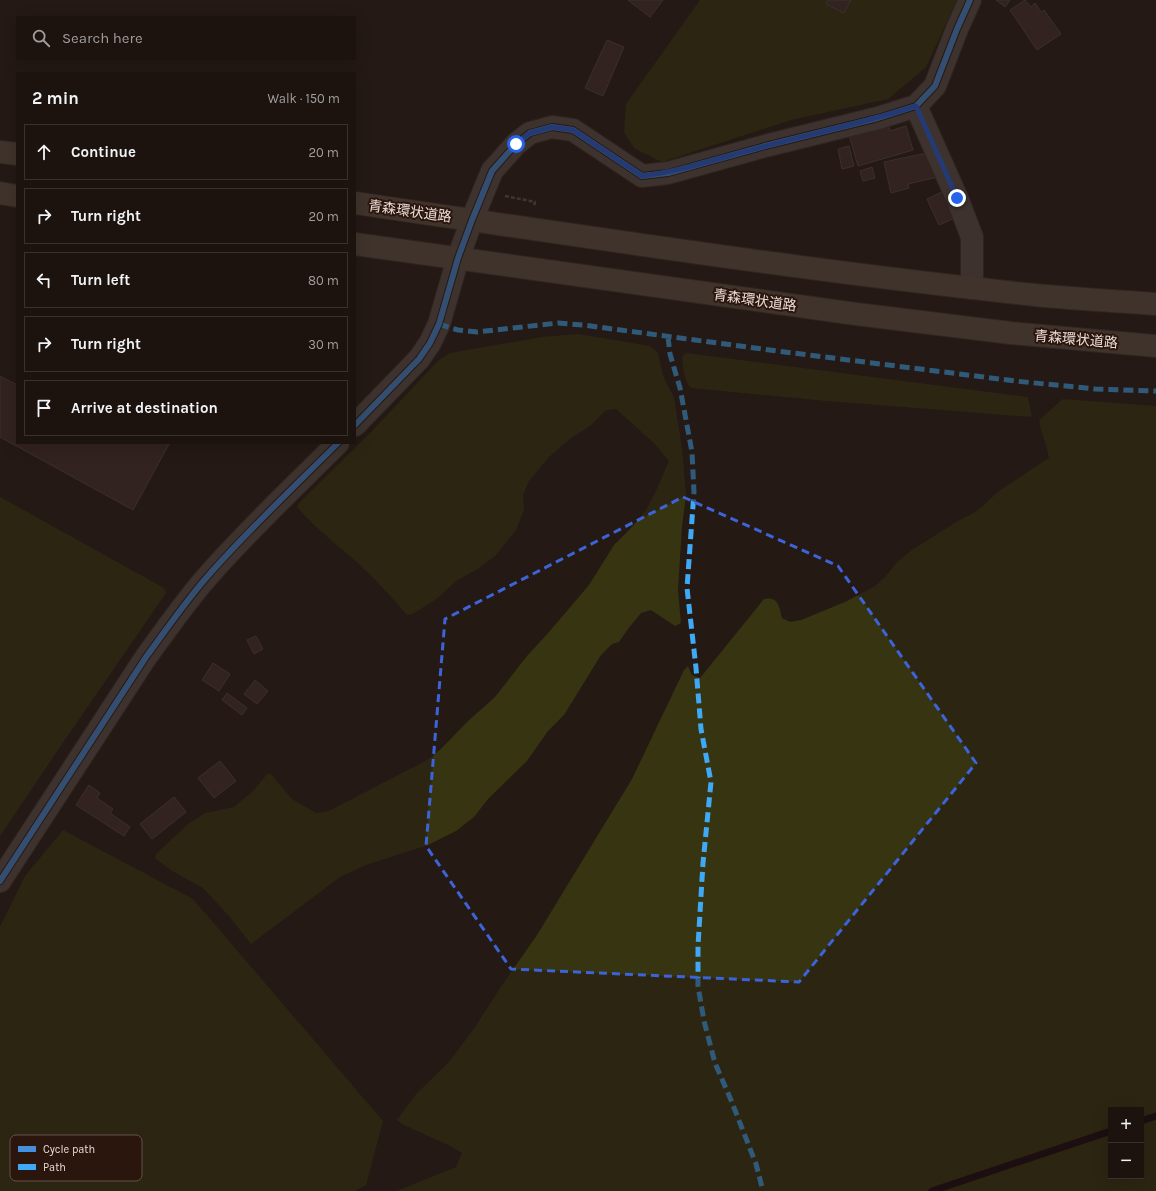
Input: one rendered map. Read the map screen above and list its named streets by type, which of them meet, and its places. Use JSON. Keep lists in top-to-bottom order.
{
  "streets": {
    "highway": ["青森環状道路"]
  },
  "legend": ["Cycle path", "Path"],
  "page": {
    "search": "Search here",
    "heading": ["2 min", "Walk · 150 m"],
    "list": [
      ["Continue", "20 m"],
      ["Turn right", "20 m"],
      ["Turn left", "80 m"],
      ["Turn right", "30 m"],
      "Arrive at destination"
    ],
    "map_buttons": ["+", "−"]
  }
}
